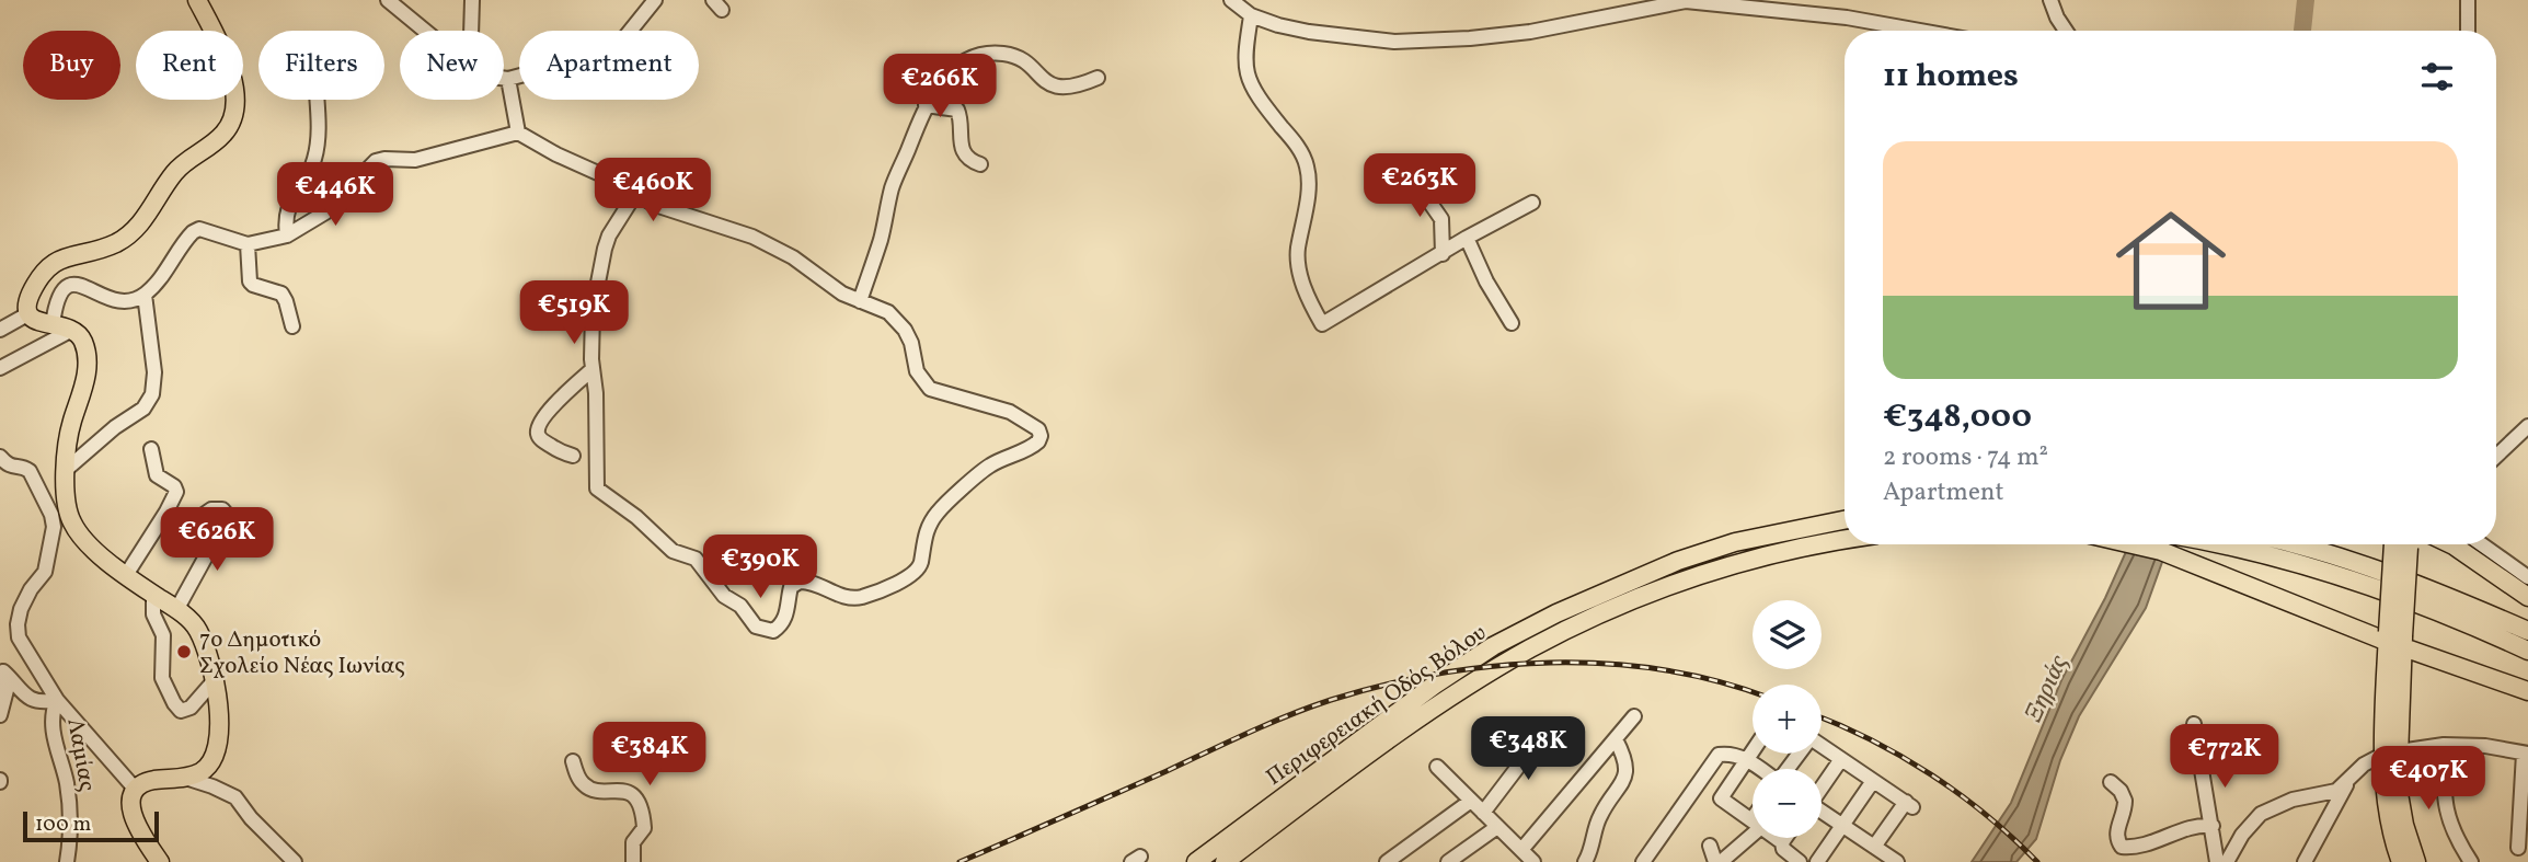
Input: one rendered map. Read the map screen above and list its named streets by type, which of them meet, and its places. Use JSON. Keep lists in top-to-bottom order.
{
  "streets": {
    "main road": ["Περιφερειακή Οδός Βόλου"],
    "street": ["Λαμίας"]
  },
  "water": ["Ξηριάς"],
  "places": ["7ο Δημοτικό Σχολείο Νέας Ιωνίας"],
  "scale_bar": "100 m",
  "page": {
    "chip": [
      "Buy",
      "Rent",
      "Filters",
      "New",
      "Apartment"
    ],
    "heading": "11 homes",
    "price": [
      "€266K",
      "€263K",
      "€460K",
      "€446K",
      "€519K",
      "€626K",
      "€390K",
      "€348K",
      "€384K",
      "€772K",
      "€407K"
    ],
    "list": [
      {
        "name": "€348,000",
        "note": "2 rooms · 74 m² · Apartment"
      }
    ],
    "map_buttons": ["+", "−"],
    "scale": "100 m"
  }
}
